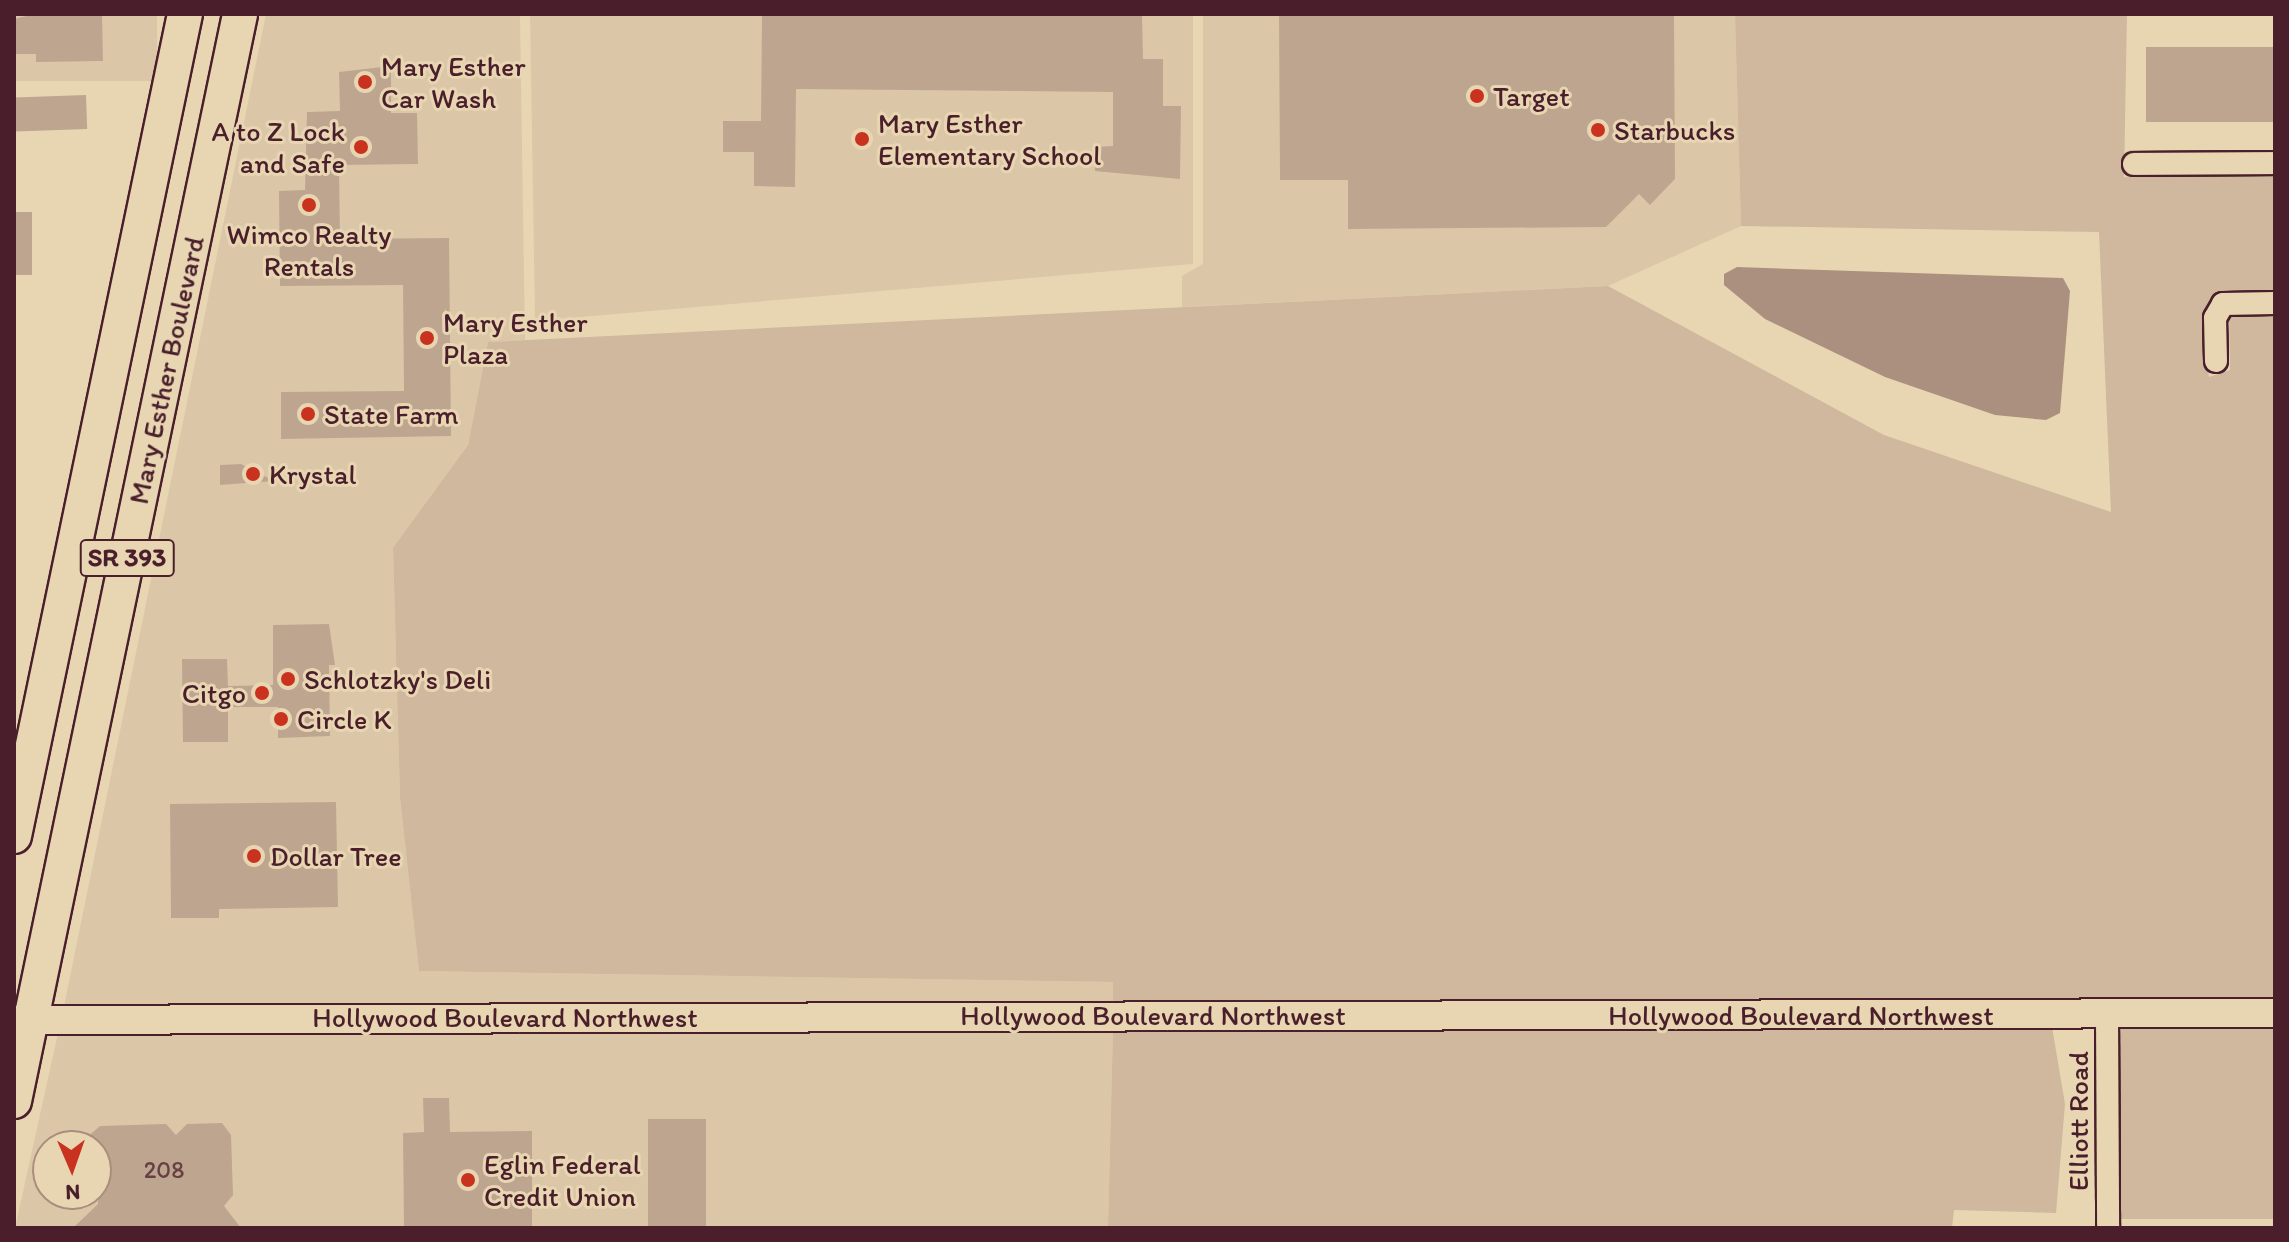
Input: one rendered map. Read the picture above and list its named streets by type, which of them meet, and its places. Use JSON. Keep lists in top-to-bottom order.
{
  "streets": {
    "main road": ["Mary Esther Boulevard", "SR 393"],
    "street": ["Hollywood Boulevard Northwest", "Elliott Road"]
  },
  "crossings": [
    ["Mary Esther Boulevard", "Hollywood Boulevard Northwest"],
    ["Hollywood Boulevard Northwest", "Elliott Road"]
  ],
  "places": [
    "Mary Esther Car Wash",
    "Target",
    "Starbucks",
    "Mary Esther Elementary School",
    "A to Z Lock and Safe",
    "Wimco Realty Rentals",
    "Mary Esther Plaza",
    "State Farm",
    "Krystal",
    "Schlotzky's Deli",
    "Citgo",
    "Circle K",
    "Dollar Tree",
    "Eglin Federal Credit Union"
  ],
  "house_numbers": ["208"],
  "north": "bottom"
}
